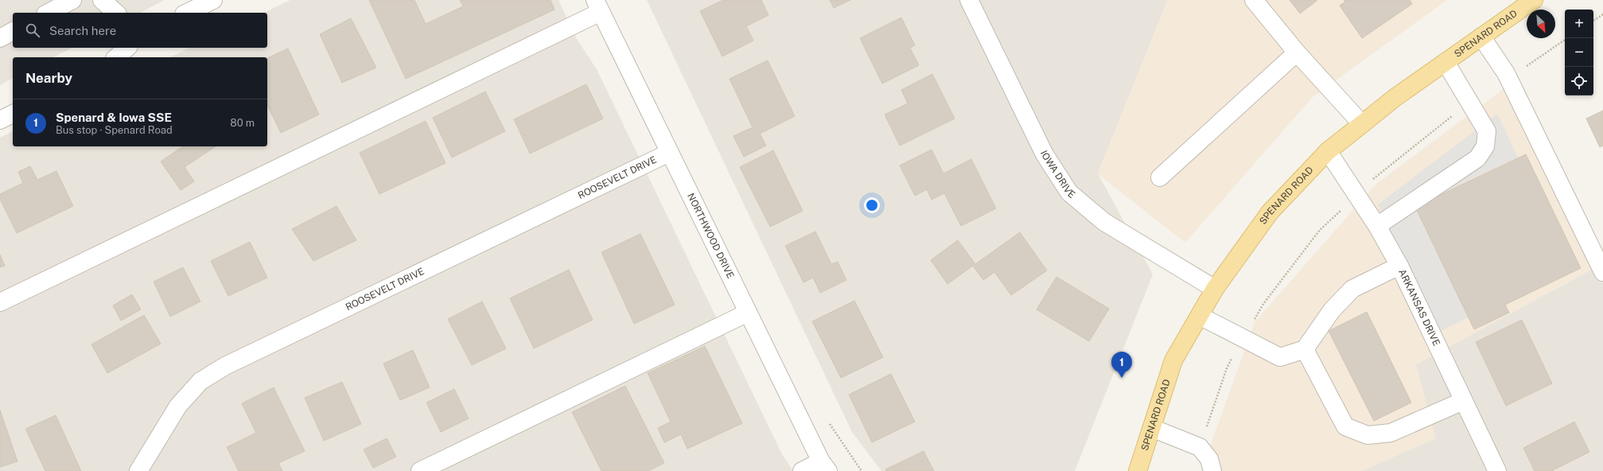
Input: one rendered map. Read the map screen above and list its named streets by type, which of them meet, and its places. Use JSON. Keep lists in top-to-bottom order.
{
  "streets": {
    "main road": ["SPENARD ROAD"],
    "street": [
      "IOWA DRIVE",
      "ROOSEVELT DRIVE",
      "NORTHWOOD DRIVE",
      "ARKANSAS DRIVE"
    ]
  },
  "crossings": [
    ["SPENARD ROAD", "IOWA DRIVE"],
    ["SPENARD ROAD", "ARKANSAS DRIVE"],
    ["ROOSEVELT DRIVE", "NORTHWOOD DRIVE"]
  ],
  "north": "bottom right",
  "page": {
    "map_buttons": ["+", "−"],
    "search": "Search here",
    "heading": "Nearby",
    "list": [
      {
        "mark": "1",
        "name": "Spenard & Iowa SSE",
        "note": "Bus stop · Spenard Road",
        "value": "80 m"
      }
    ],
    "pins": "1"
  }
}
